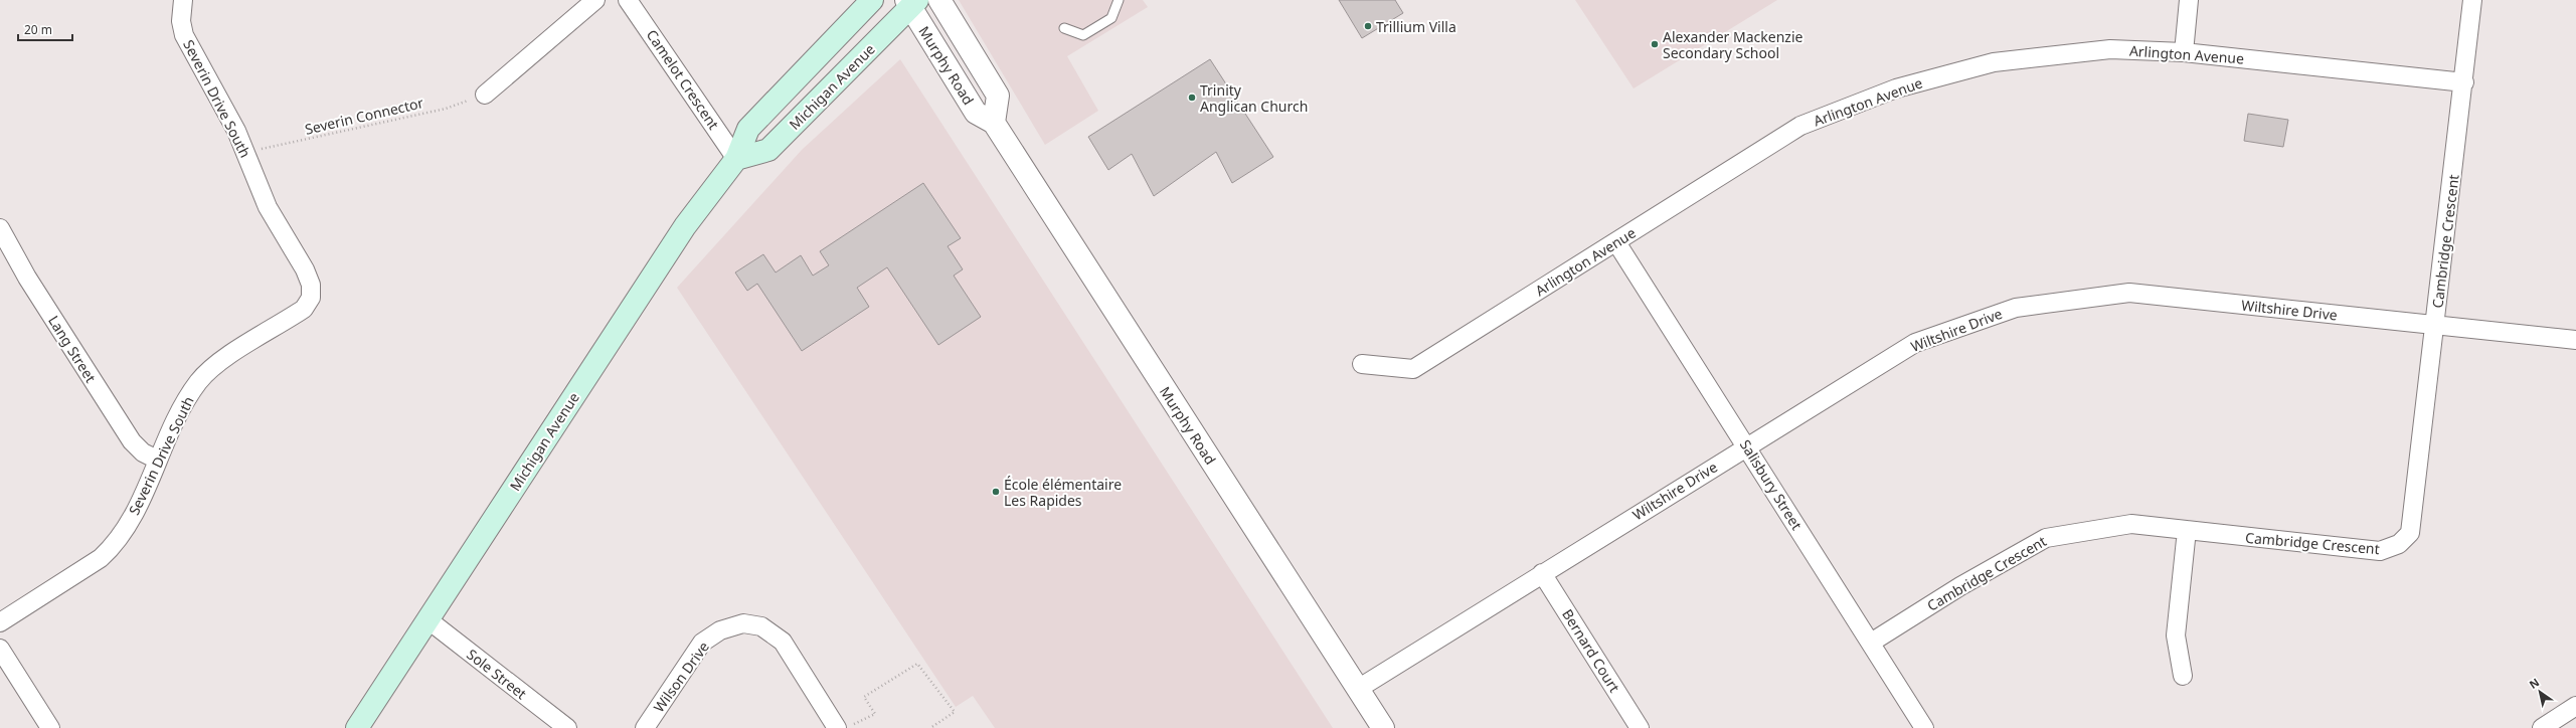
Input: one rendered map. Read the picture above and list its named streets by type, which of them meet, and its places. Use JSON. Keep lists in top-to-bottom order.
{
  "streets": {
    "main road": ["Michigan Avenue"],
    "street": [
      "Arlington Avenue",
      "Murphy Road",
      "Camelot Crescent",
      "Severin Drive South",
      "Cambridge Crescent",
      "Wiltshire Drive",
      "Lang Street",
      "Salisbury Street",
      "Bernard Court",
      "Sole Street",
      "Wilson Drive"
    ],
    "path": ["Severin Connector"]
  },
  "crossings": [
    ["Arlington Avenue", "Cambridge Crescent"],
    ["Arlington Avenue", "Salisbury Street"],
    ["Murphy Road", "Michigan Avenue"],
    ["Murphy Road", "Wiltshire Drive"],
    ["Camelot Crescent", "Michigan Avenue"],
    ["Michigan Avenue", "Sole Street"],
    ["Severin Drive South", "Severin Connector"],
    ["Severin Drive South", "Lang Street"],
    ["Cambridge Crescent", "Wiltshire Drive"],
    ["Cambridge Crescent", "Salisbury Street"],
    ["Wiltshire Drive", "Salisbury Street"],
    ["Wiltshire Drive", "Bernard Court"]
  ],
  "places": [
    "Trillium Villa",
    "Alexander Mackenzie Secondary School",
    "Trinity Anglican Church",
    "École élémentaire Les Rapides"
  ],
  "scale_bar": "20 m",
  "north": "top left"
}
